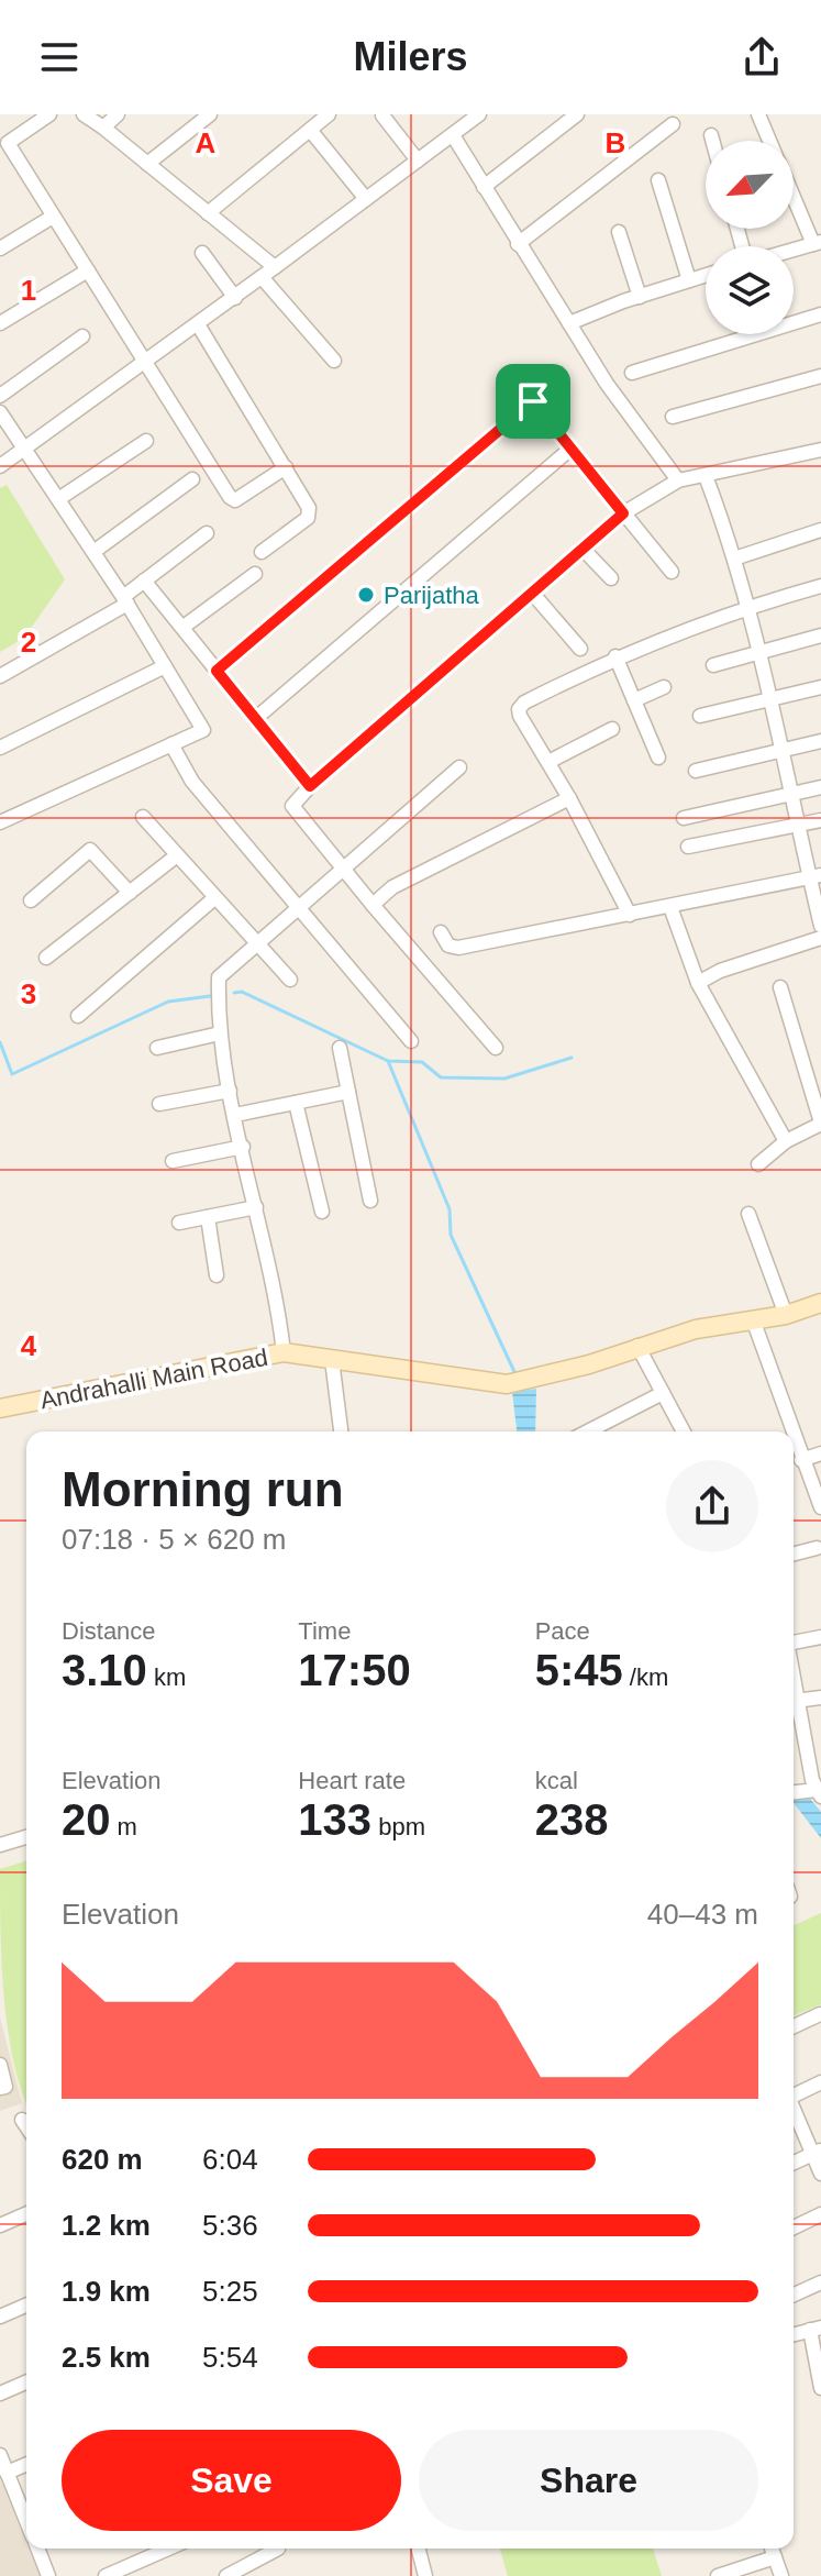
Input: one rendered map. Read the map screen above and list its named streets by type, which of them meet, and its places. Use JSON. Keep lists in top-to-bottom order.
{
  "streets": {
    "main road": ["Andrahalli Main Road"]
  },
  "places": ["Parijatha"],
  "north": "bottom left",
  "page": {
    "header": "Milers",
    "heading": ["Morning run", "07:18 · 5 × 620 m"],
    "stats": [
      ["Distance", "3.10 km"],
      ["Time", "17:50"],
      ["Pace", "5:45 /km"],
      ["Elevation", "20 m"],
      ["Heart rate", "133 bpm"],
      ["kcal", "238"]
    ],
    "chart": ["Elevation", "40–43 m"],
    "list": [
      {
        "name": "620 m",
        "note": "6:04"
      },
      {
        "name": "1.2 km",
        "note": "5:36"
      },
      {
        "name": "1.9 km",
        "note": "5:25"
      },
      {
        "name": "2.5 km",
        "note": "5:54"
      }
    ],
    "buttons": ["Save", "Share"]
  },
  "grid": {
    "columns": ["A", "B"],
    "rows": [
      "1",
      "2",
      "3",
      "4"
    ]
  }
}
